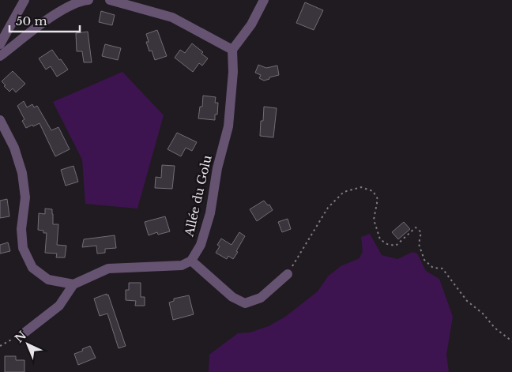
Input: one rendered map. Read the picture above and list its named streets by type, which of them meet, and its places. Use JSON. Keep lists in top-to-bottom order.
{
  "streets": {
    "street": ["Allée du Golu"]
  },
  "scale_bar": "50 m",
  "north": "top left"
}
